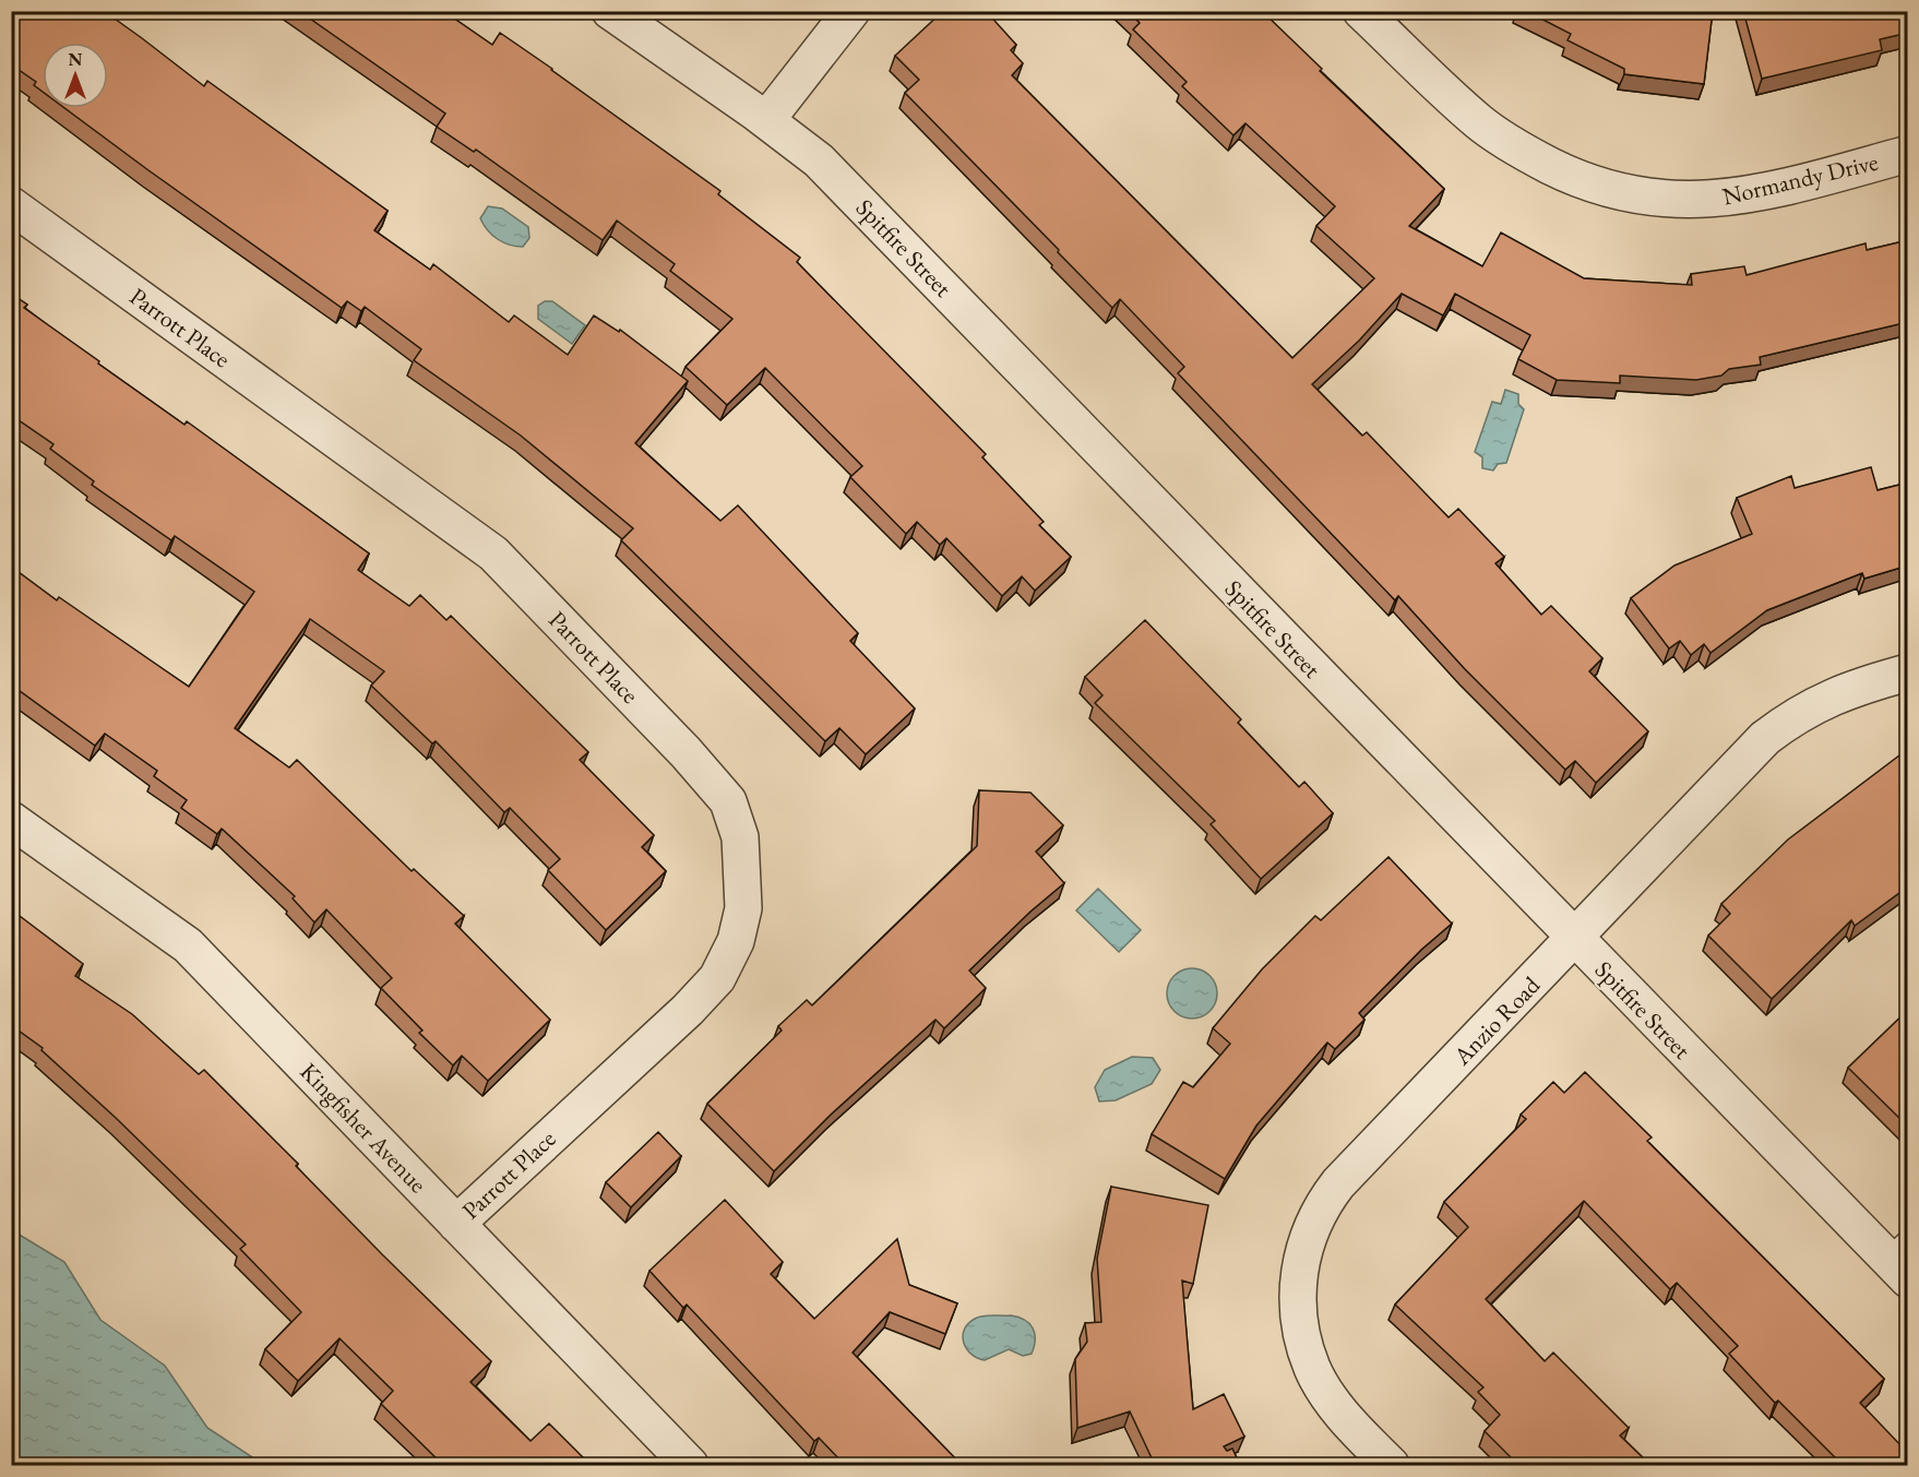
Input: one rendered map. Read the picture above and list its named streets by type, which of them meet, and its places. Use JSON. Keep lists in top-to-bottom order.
{
  "streets": {
    "street": [
      "Normandy Drive",
      "Spitfire Street",
      "Parrott Place",
      "Anzio Road",
      "Kingfisher Avenue"
    ]
  },
  "crossings": [
    ["Spitfire Street", "Anzio Road"],
    ["Parrott Place", "Kingfisher Avenue"]
  ],
  "north": "top"
}
